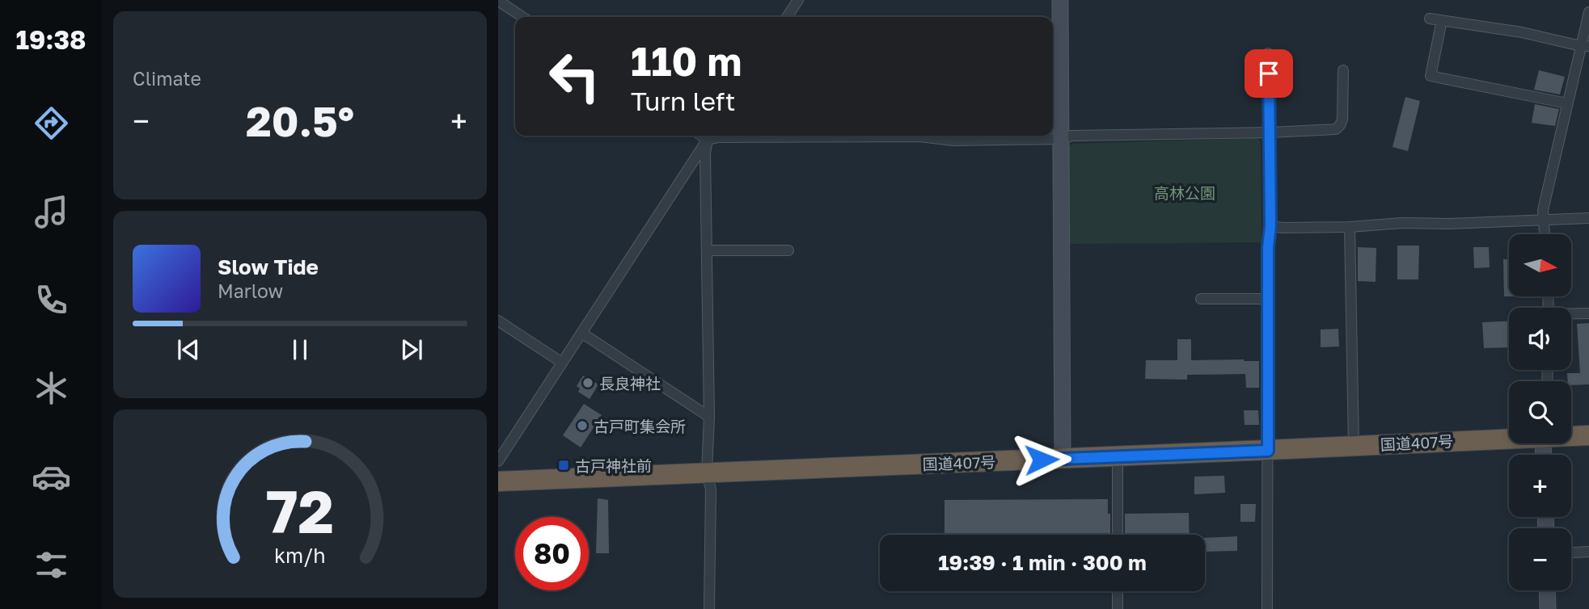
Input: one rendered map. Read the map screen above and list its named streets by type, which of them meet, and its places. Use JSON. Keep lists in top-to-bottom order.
{
  "streets": {
    "highway": ["国道407号"]
  },
  "parks": ["高林公園"],
  "places": {
    "other": ["長良神社", "古戸町集会所"],
    "transit": ["古戸神社前"]
  },
  "north": "right",
  "page": {
    "tabs": "19:38",
    "tile": "Climate",
    "turn": ["110 m", "Turn left"],
    "heat": ["−", "20.5°", "+"],
    "map_buttons": ["+", "−"],
    "song": ["Slow Tide", "Marlow"],
    "limit": "80",
    "trip": "19:39 · 1 min · 300 m",
    "gauge": ["72", "km/h"]
  }
}
